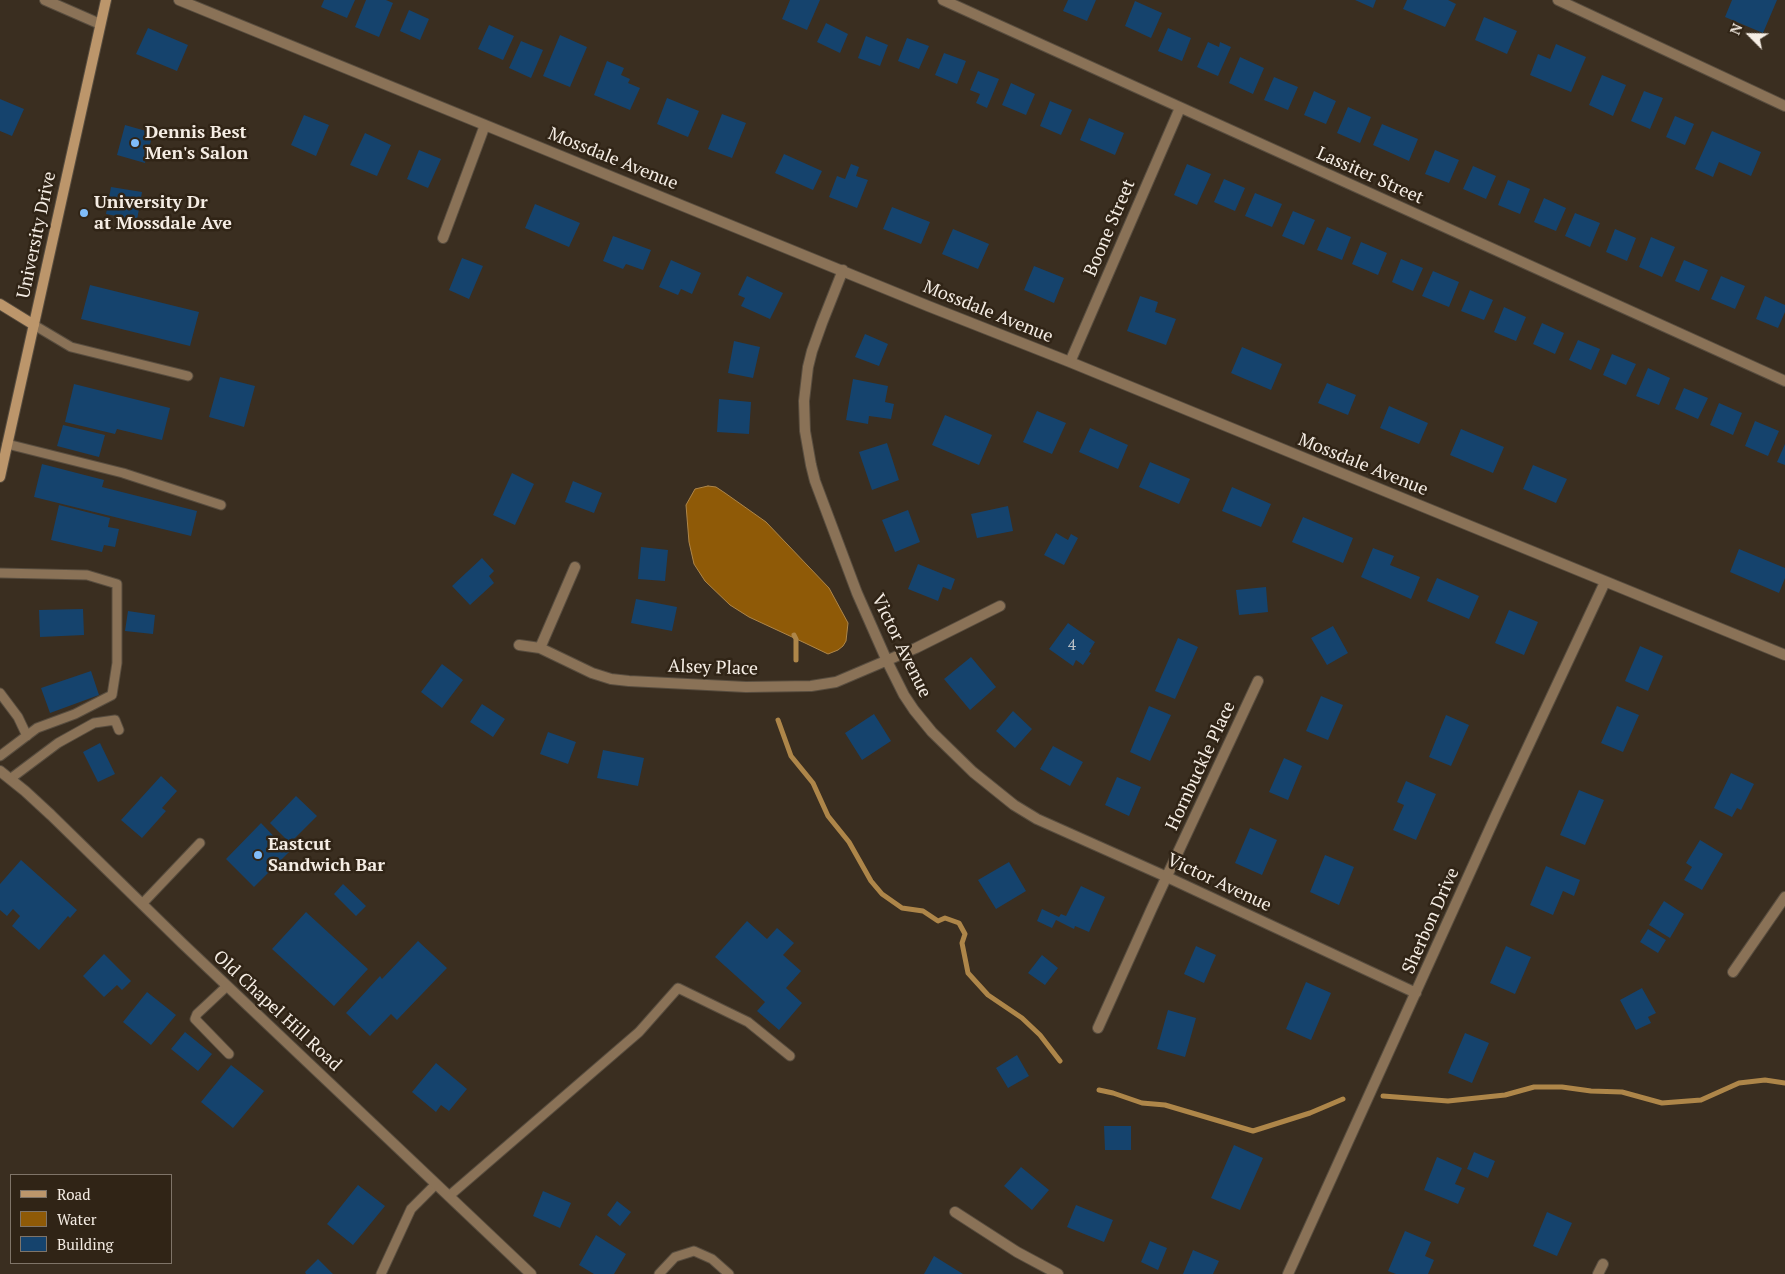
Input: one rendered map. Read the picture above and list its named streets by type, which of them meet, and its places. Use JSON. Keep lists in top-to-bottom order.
{
  "streets": {
    "main road": ["University Drive"],
    "street": [
      "Mossdale Avenue",
      "Lassiter Street",
      "Boone Street",
      "Victor Avenue",
      "Alsey Place",
      "Hornbuckle Place",
      "Sherbon Drive",
      "Old Chapel Hill Road"
    ]
  },
  "crossings": [
    ["Mossdale Avenue", "Boone Street"],
    ["Mossdale Avenue", "Victor Avenue"],
    ["Mossdale Avenue", "Sherbon Drive"],
    ["Lassiter Street", "Boone Street"],
    ["Victor Avenue", "Alsey Place"],
    ["Victor Avenue", "Hornbuckle Place"],
    ["Victor Avenue", "Sherbon Drive"]
  ],
  "places": ["Dennis Best Men's Salon", "University Dr at Mossdale Ave", "Eastcut Sandwich Bar"],
  "house_numbers": ["4"],
  "legend": ["Road", "Water", "Building"],
  "north": "top left"
}
